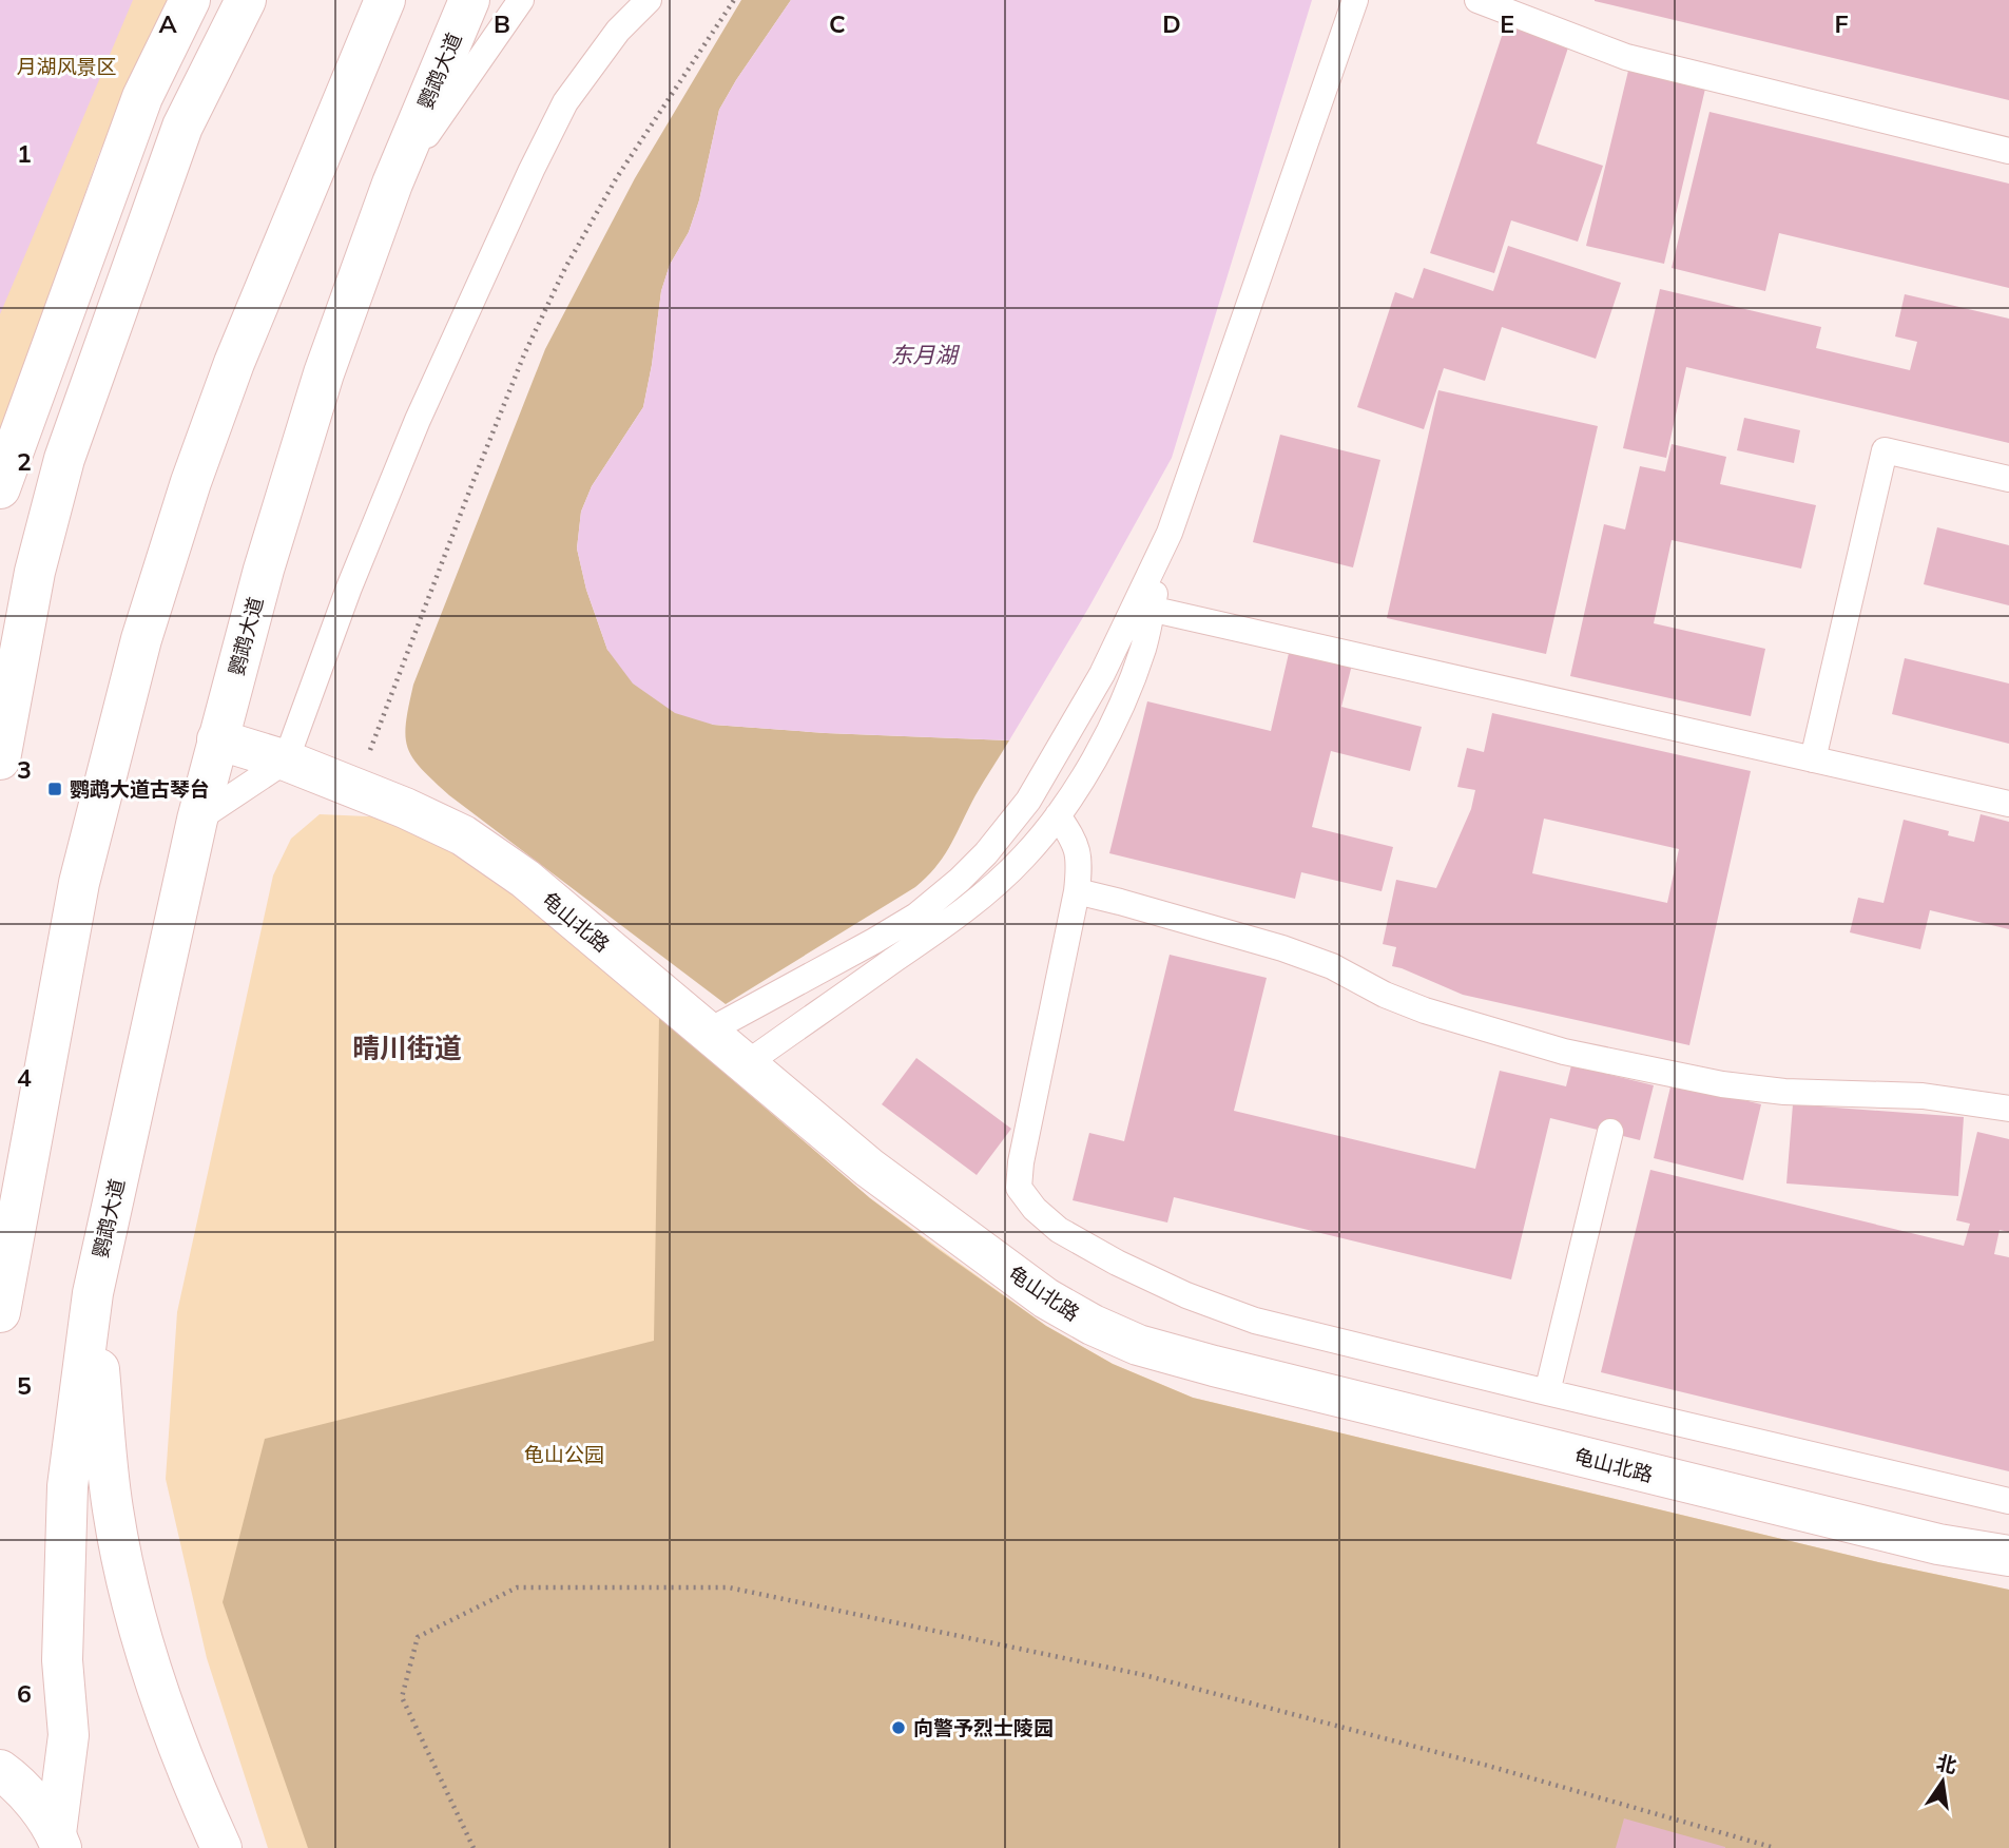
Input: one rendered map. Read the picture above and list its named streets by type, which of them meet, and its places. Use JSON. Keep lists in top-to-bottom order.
{
  "streets": {
    "main road": ["鹦鹉大道", "龟山北路"]
  },
  "crossings": [
    ["鹦鹉大道", "龟山北路"]
  ],
  "districts": ["晴川街道"],
  "water": ["东月湖"],
  "parks": ["月湖风景区", "龟山公园"],
  "places": {
    "transit": ["鹦鹉大道古琴台"],
    "other": ["向警予烈士陵园"]
  },
  "north": "top",
  "grid": {
    "columns": [
      "A",
      "B",
      "C",
      "D",
      "E",
      "F"
    ],
    "rows": [
      "1",
      "2",
      "3",
      "4",
      "5",
      "6"
    ]
  }
}
